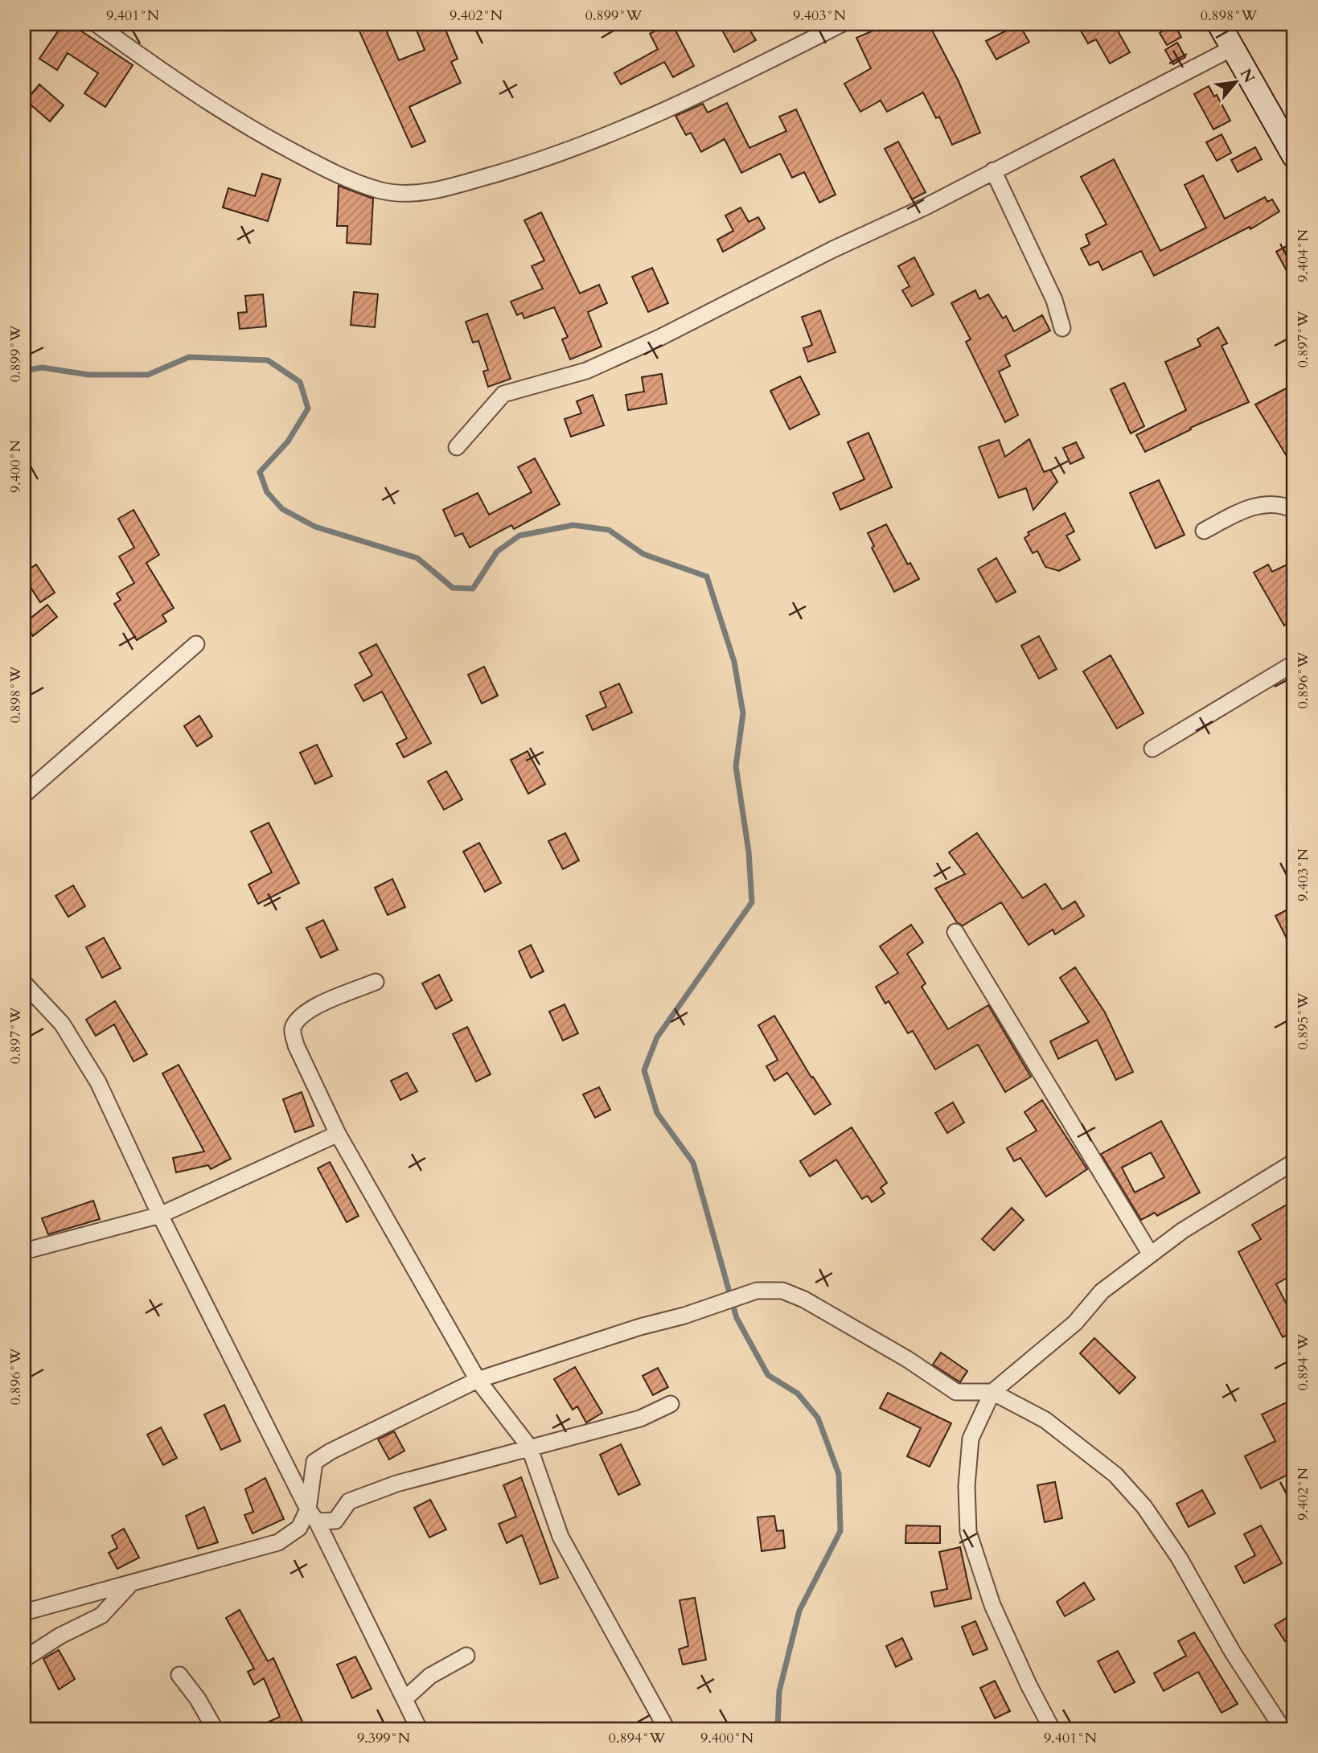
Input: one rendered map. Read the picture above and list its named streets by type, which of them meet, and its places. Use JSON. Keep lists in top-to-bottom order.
{
  "north": "top right",
  "coordinates": [
    "9.401°N",
    "9.402°N",
    "0.899°W",
    "9.403°N",
    "0.898°W",
    "9.404°N",
    "0.897°W",
    "9.400°N",
    "0.896°W",
    "0.895°W",
    "0.894°W",
    "9.399°N"
  ]
}
